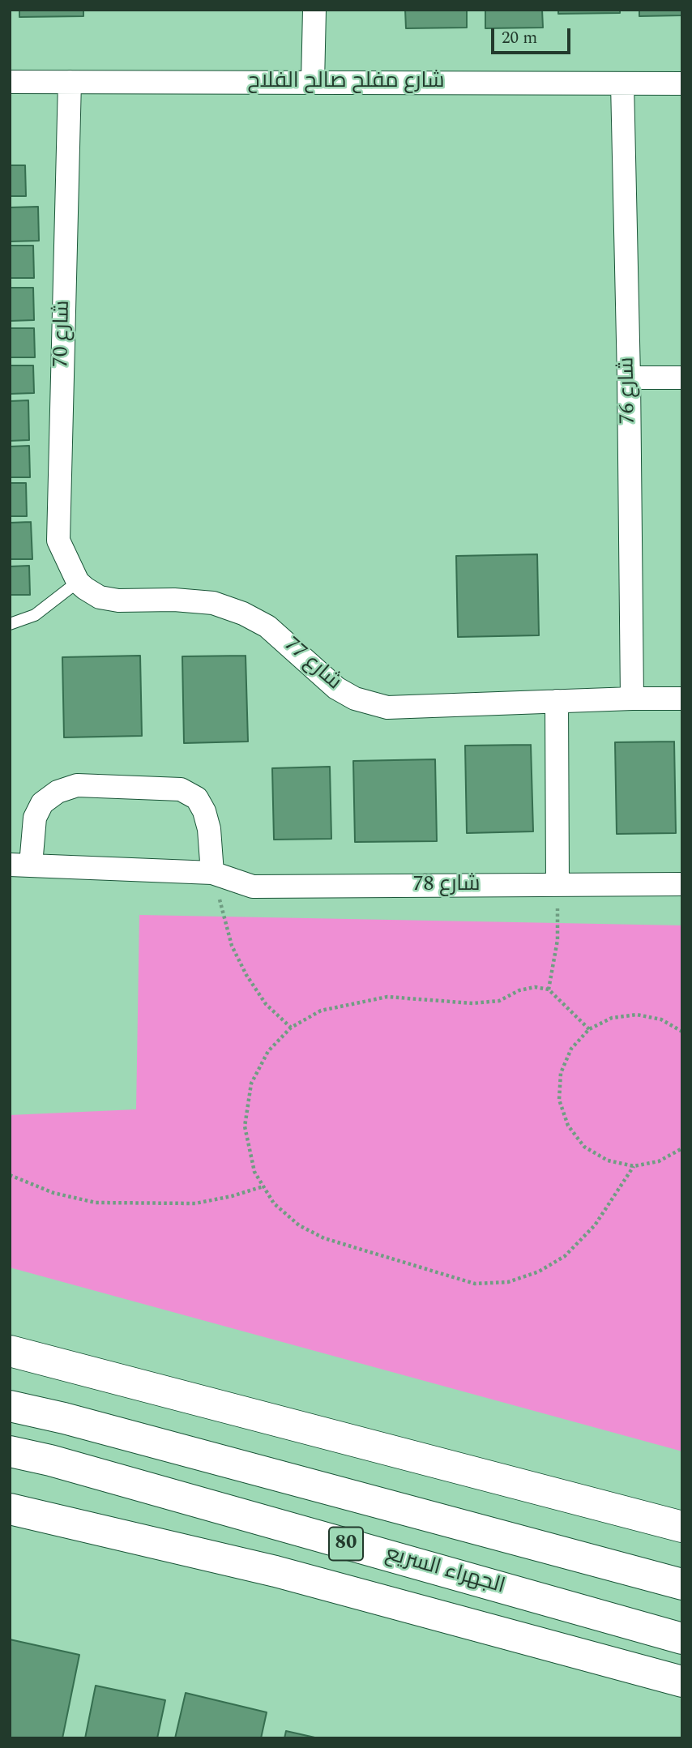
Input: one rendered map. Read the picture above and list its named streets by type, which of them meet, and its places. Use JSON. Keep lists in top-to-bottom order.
{
  "streets": {
    "main road": ["80", "الجهراء السريع"],
    "street": [
      "شارع مفلح صالح الفلاح",
      "شارع 70",
      "شارع 76",
      "شارع 77",
      "شارع 78"
    ]
  },
  "crossings": [
    ["شارع مفلح صالح الفلاح", "شارع 70"],
    ["شارع مفلح صالح الفلاح", "شارع 76"],
    ["شارع 70", "شارع 77"],
    ["شارع 76", "شارع 77"]
  ],
  "scale_bar": "20 m"
}
